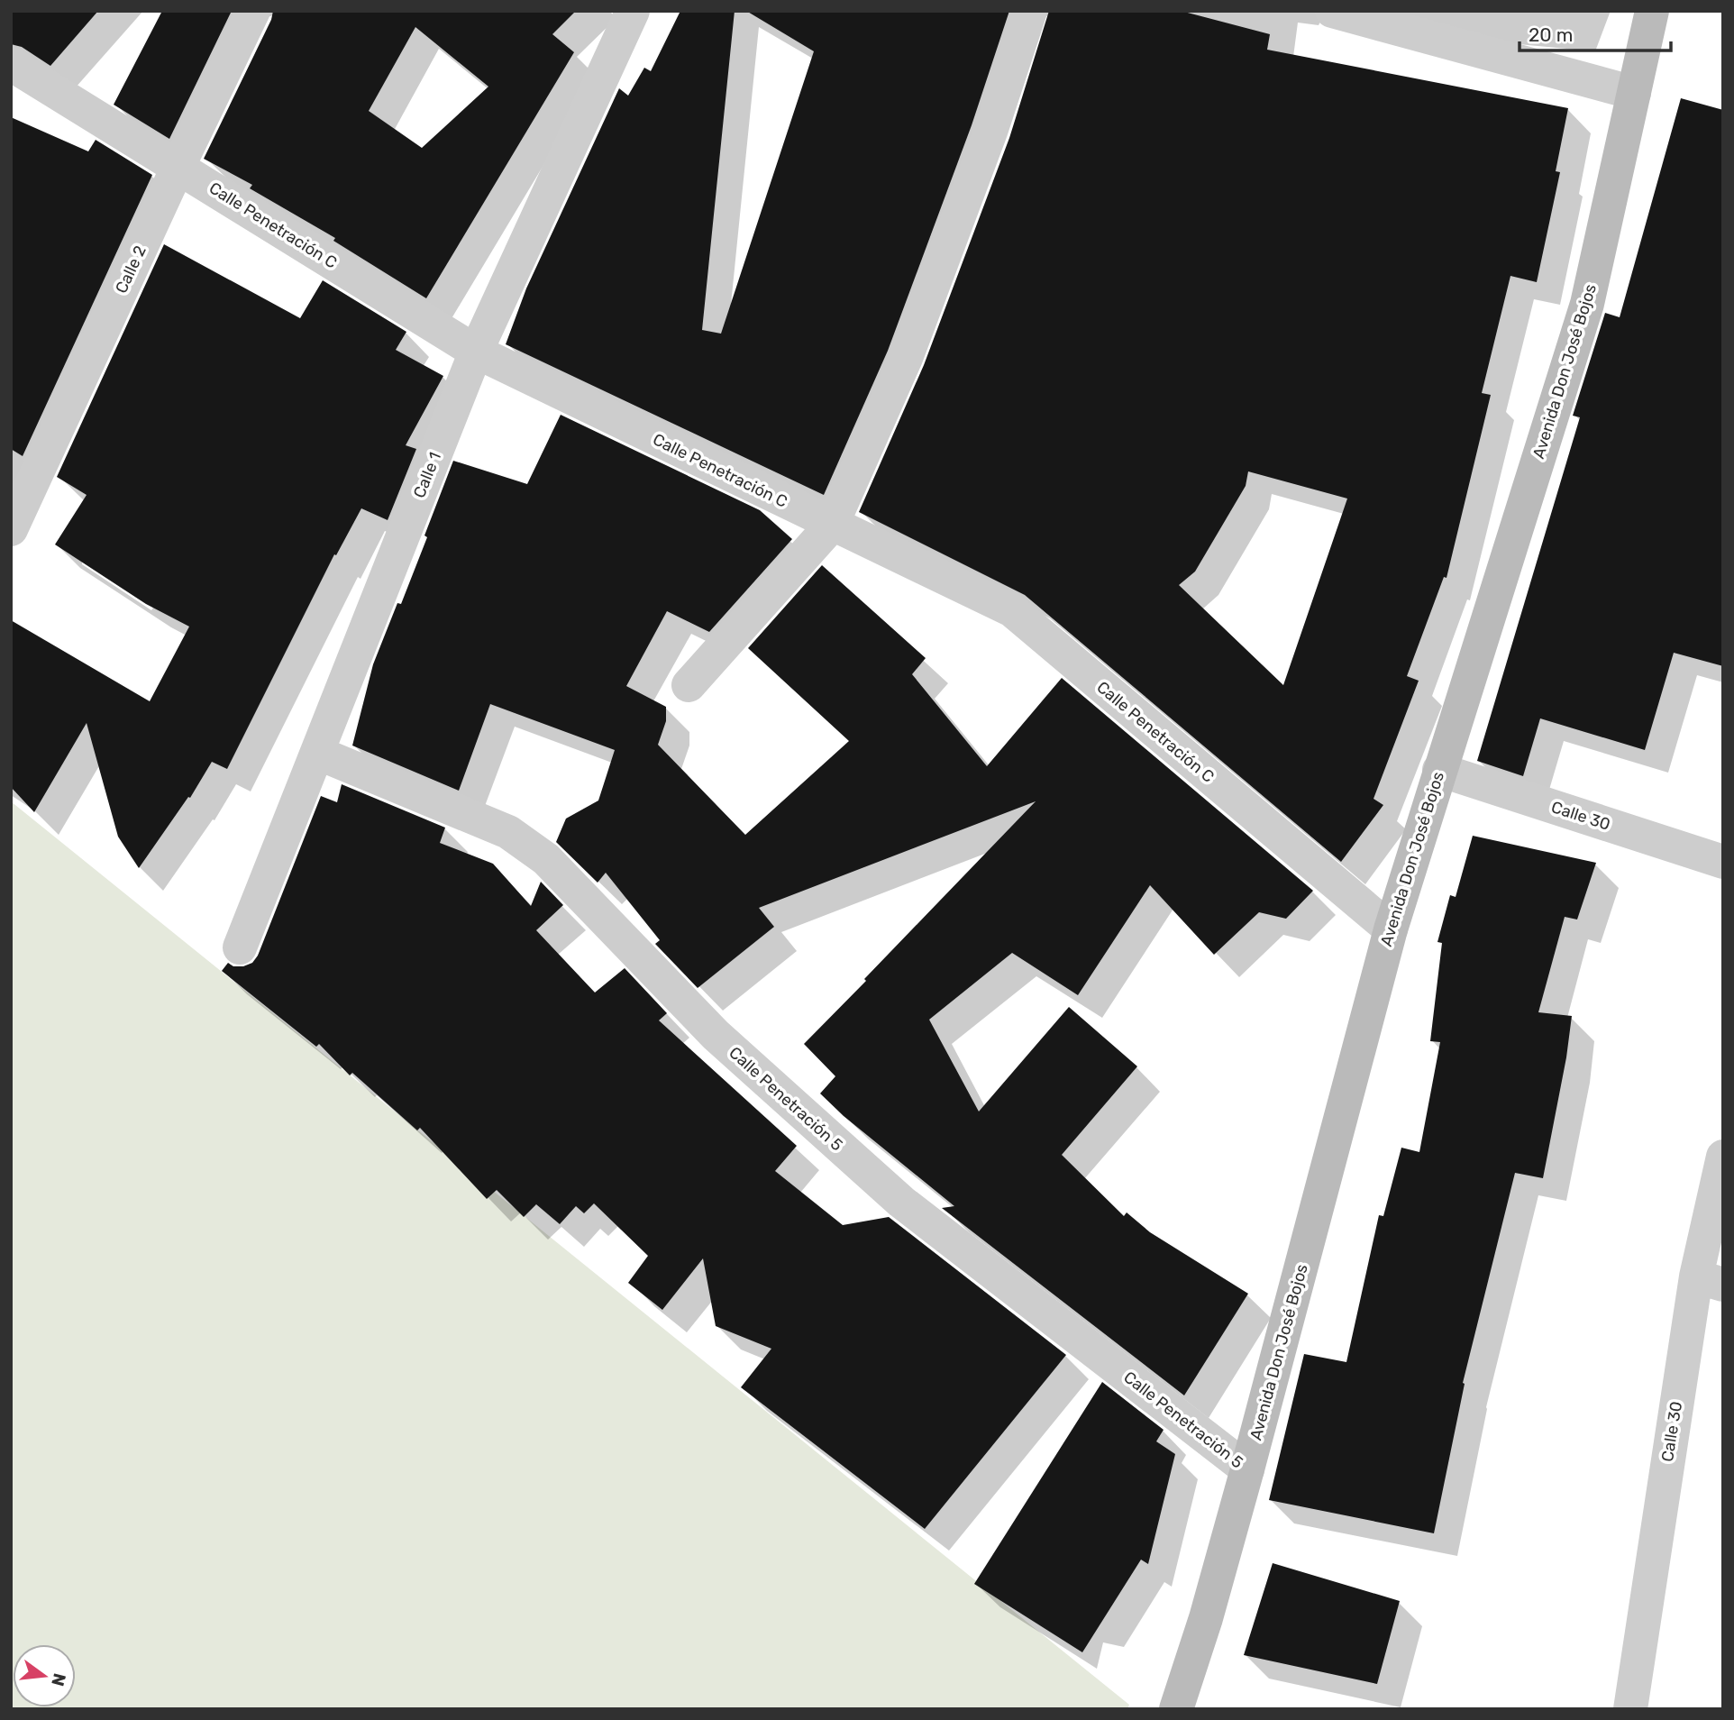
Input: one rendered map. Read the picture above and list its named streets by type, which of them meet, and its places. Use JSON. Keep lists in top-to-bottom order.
{
  "streets": {
    "street": [
      "Calle Penetración C",
      "Calle 2",
      "Avenida Don José Bojos",
      "Calle 1",
      "Calle 30",
      "Calle Penetración 5"
    ]
  },
  "crossings": [
    ["Calle Penetración C", "Calle 2"],
    ["Calle Penetración C", "Avenida Don José Bojos"],
    ["Calle Penetración C", "Calle 1"],
    ["Avenida Don José Bojos", "Calle 30"],
    ["Avenida Don José Bojos", "Calle Penetración 5"],
    ["Calle 1", "Calle Penetración 5"]
  ],
  "scale_bar": "20 m",
  "north": "right"
}
